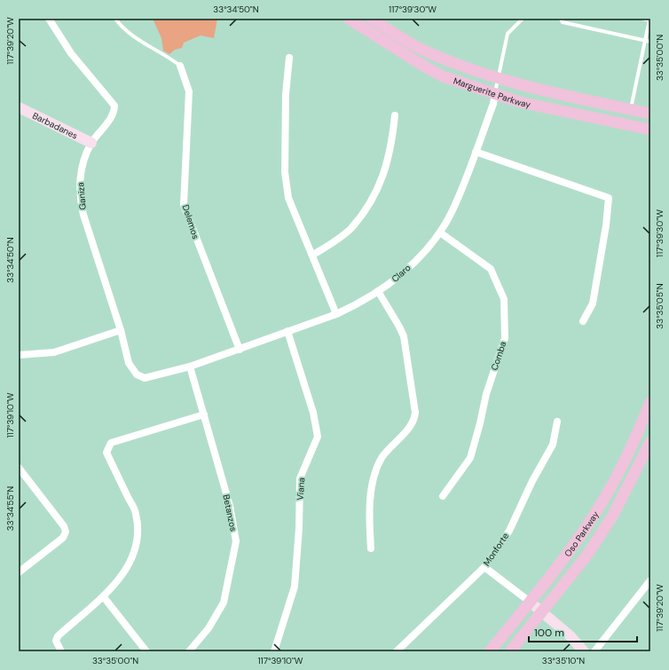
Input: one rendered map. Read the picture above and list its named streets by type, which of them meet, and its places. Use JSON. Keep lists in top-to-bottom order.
{
  "streets": {
    "main road": ["Marguerite Parkway", "Oso Parkway"],
    "street": [
      "Barbadanes",
      "Ganiza",
      "Delemos",
      "Claro",
      "Comba",
      "Viana",
      "Betanzos",
      "Monforte"
    ]
  },
  "crossings": [
    ["Marguerite Parkway", "Claro"],
    ["Barbadanes", "Ganiza"],
    ["Ganiza", "Claro"],
    ["Delemos", "Claro"],
    ["Claro", "Comba"],
    ["Claro", "Viana"],
    ["Claro", "Betanzos"]
  ],
  "scale_bar": "100 m",
  "coordinates": [
    "33°34'50\"N",
    "117°39'30\"W",
    "117°39'20\"W",
    "33°35'00\"N",
    "33°35'05\"N",
    "117°39'10\"W",
    "33°34'55\"N",
    "33°35'10\"N"
  ]
}
